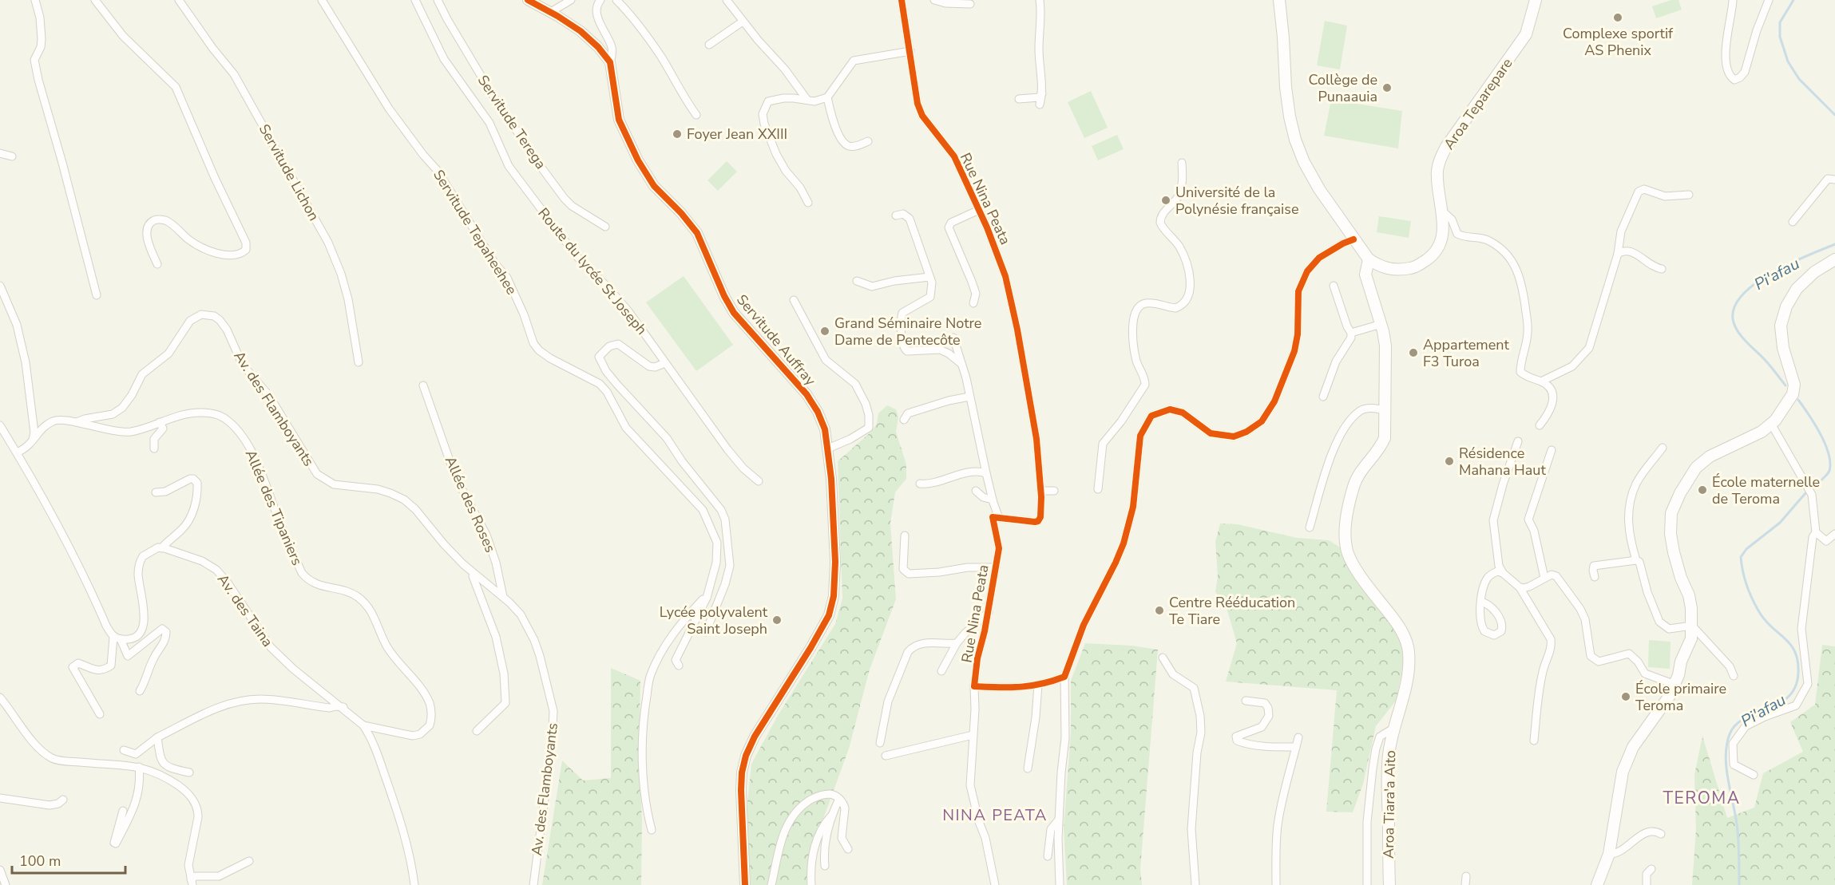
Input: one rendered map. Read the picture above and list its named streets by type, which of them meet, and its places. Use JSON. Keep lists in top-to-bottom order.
{
  "streets": {
    "main road": ["Aroa Teparepare", "Aroa Tiara'a Aito"],
    "street": [
      "Servitude Terega",
      "Servitude Lichon",
      "Rue Nina Peata",
      "Servitude Tepaheehee",
      "Route du lycée St Joseph",
      "Servitude Auffray",
      "Av. des Flamboyants",
      "Allée des Roses",
      "Allée des Tipaniers",
      "Av. des Taina"
    ]
  },
  "crossings": [
    ["Aroa Teparepare", "Aroa Tiara'a Aito"],
    ["Av. des Flamboyants", "Allée des Roses"],
    ["Av. des Flamboyants", "Allée des Tipaniers"],
    ["Allée des Tipaniers", "Av. des Taina"]
  ],
  "districts": ["TEROMA", "NINA PEATA"],
  "water": ["Pi'afau"],
  "places": [
    "Complexe sportif AS Phenix",
    "Collège de Punaauia",
    "Foyer Jean XXIII",
    "Université de la Polynésie française",
    "Grand Séminaire Notre Dame de Pentecôte",
    "Appartement F3 Turoa",
    "Résidence Mahana Haut",
    "École maternelle de Teroma",
    "Centre Rééducation Te Tiare",
    "Lycée polyvalent Saint Joseph",
    "École primaire Teroma"
  ],
  "scale_bar": "100 m"
}
